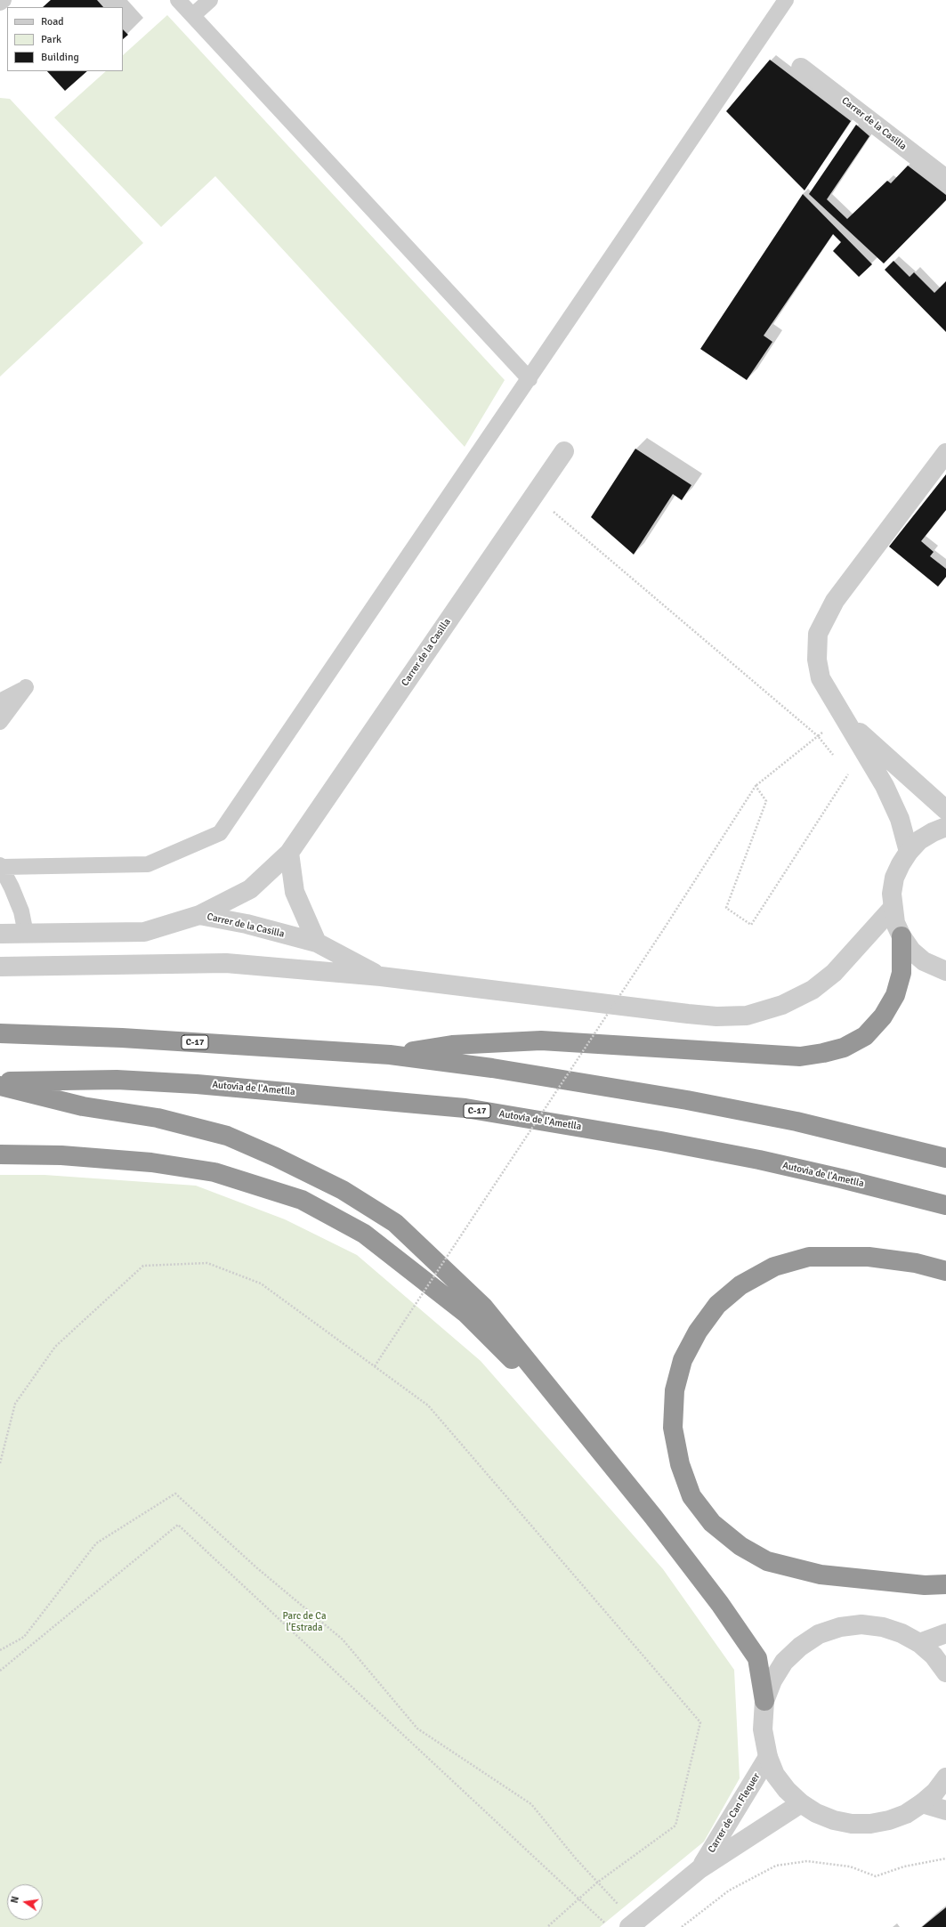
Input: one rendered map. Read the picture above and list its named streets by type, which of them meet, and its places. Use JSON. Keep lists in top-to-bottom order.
{
  "streets": {
    "highway": ["C-17", "Autovia de l'Ametlla"],
    "street": ["Carrer de la Casilla", "Carrer de Can Flequer"]
  },
  "parks": ["Parc de Ca l'Estrada"],
  "legend": ["Road", "Park", "Building"],
  "north": "left"
}
